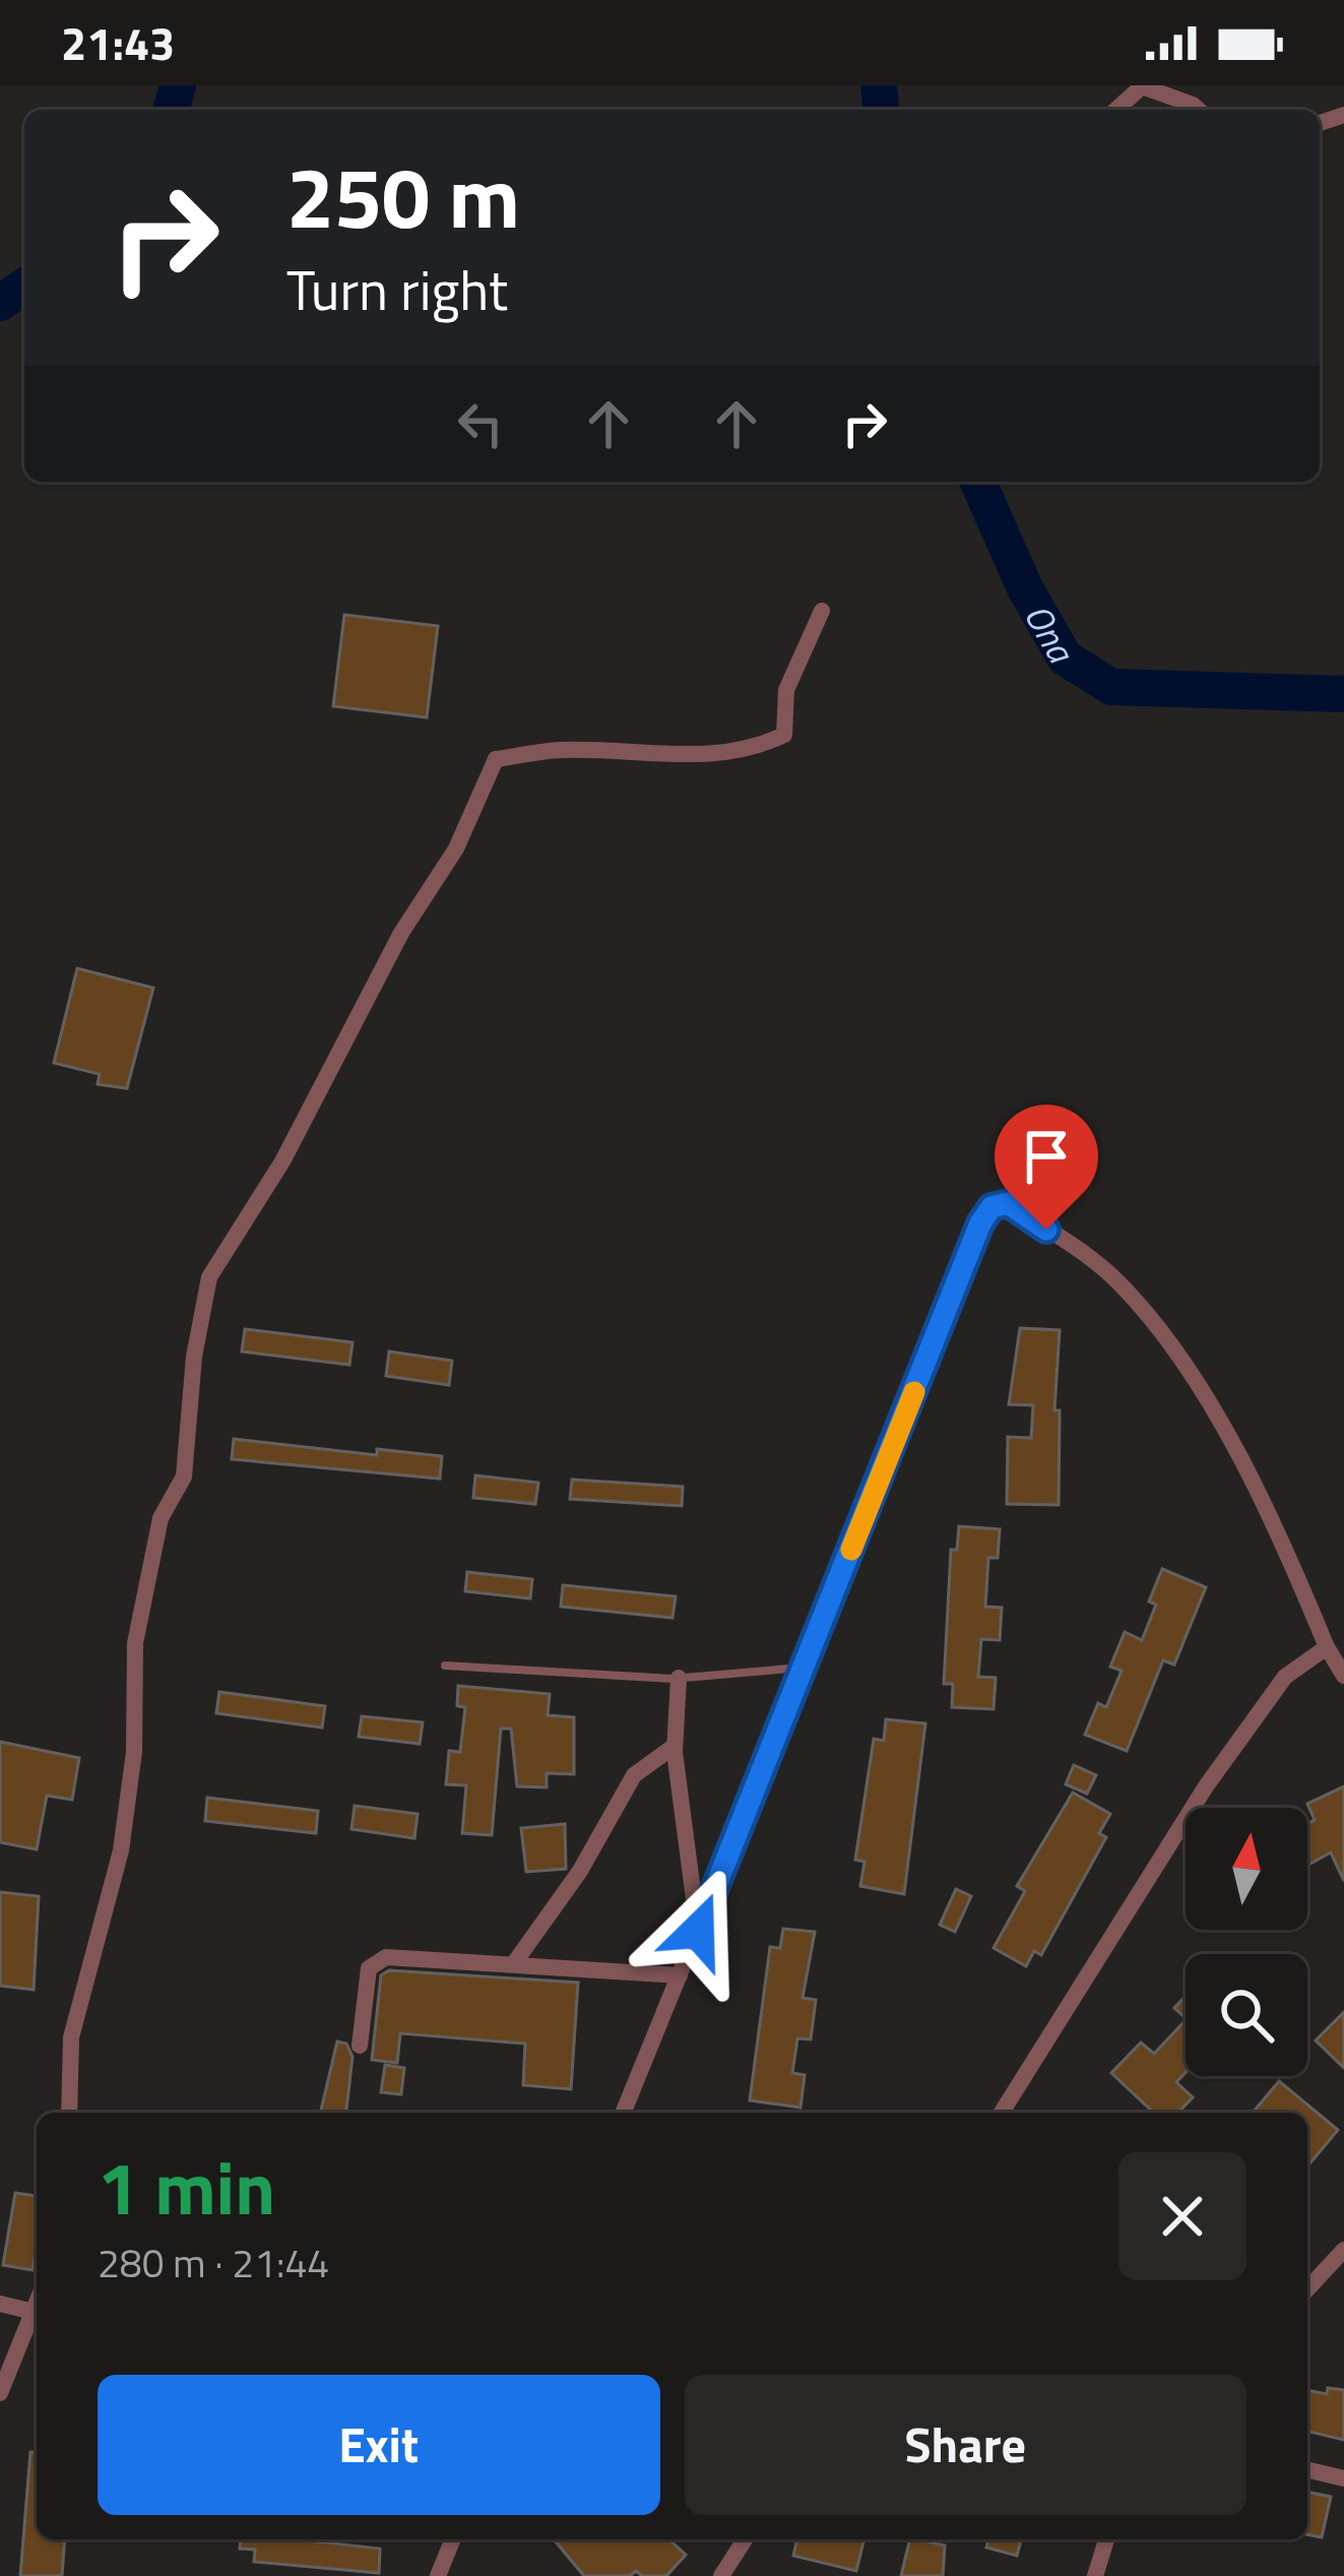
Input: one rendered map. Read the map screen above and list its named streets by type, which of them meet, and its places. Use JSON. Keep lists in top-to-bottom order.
{
  "water": ["Ona"],
  "north": "top",
  "page": {
    "status": "21:43",
    "turn": ["250 m", "Turn right"],
    "heading": ["1 min", "280 m · 21:44"],
    "buttons": ["Exit", "Share"]
  }
}
